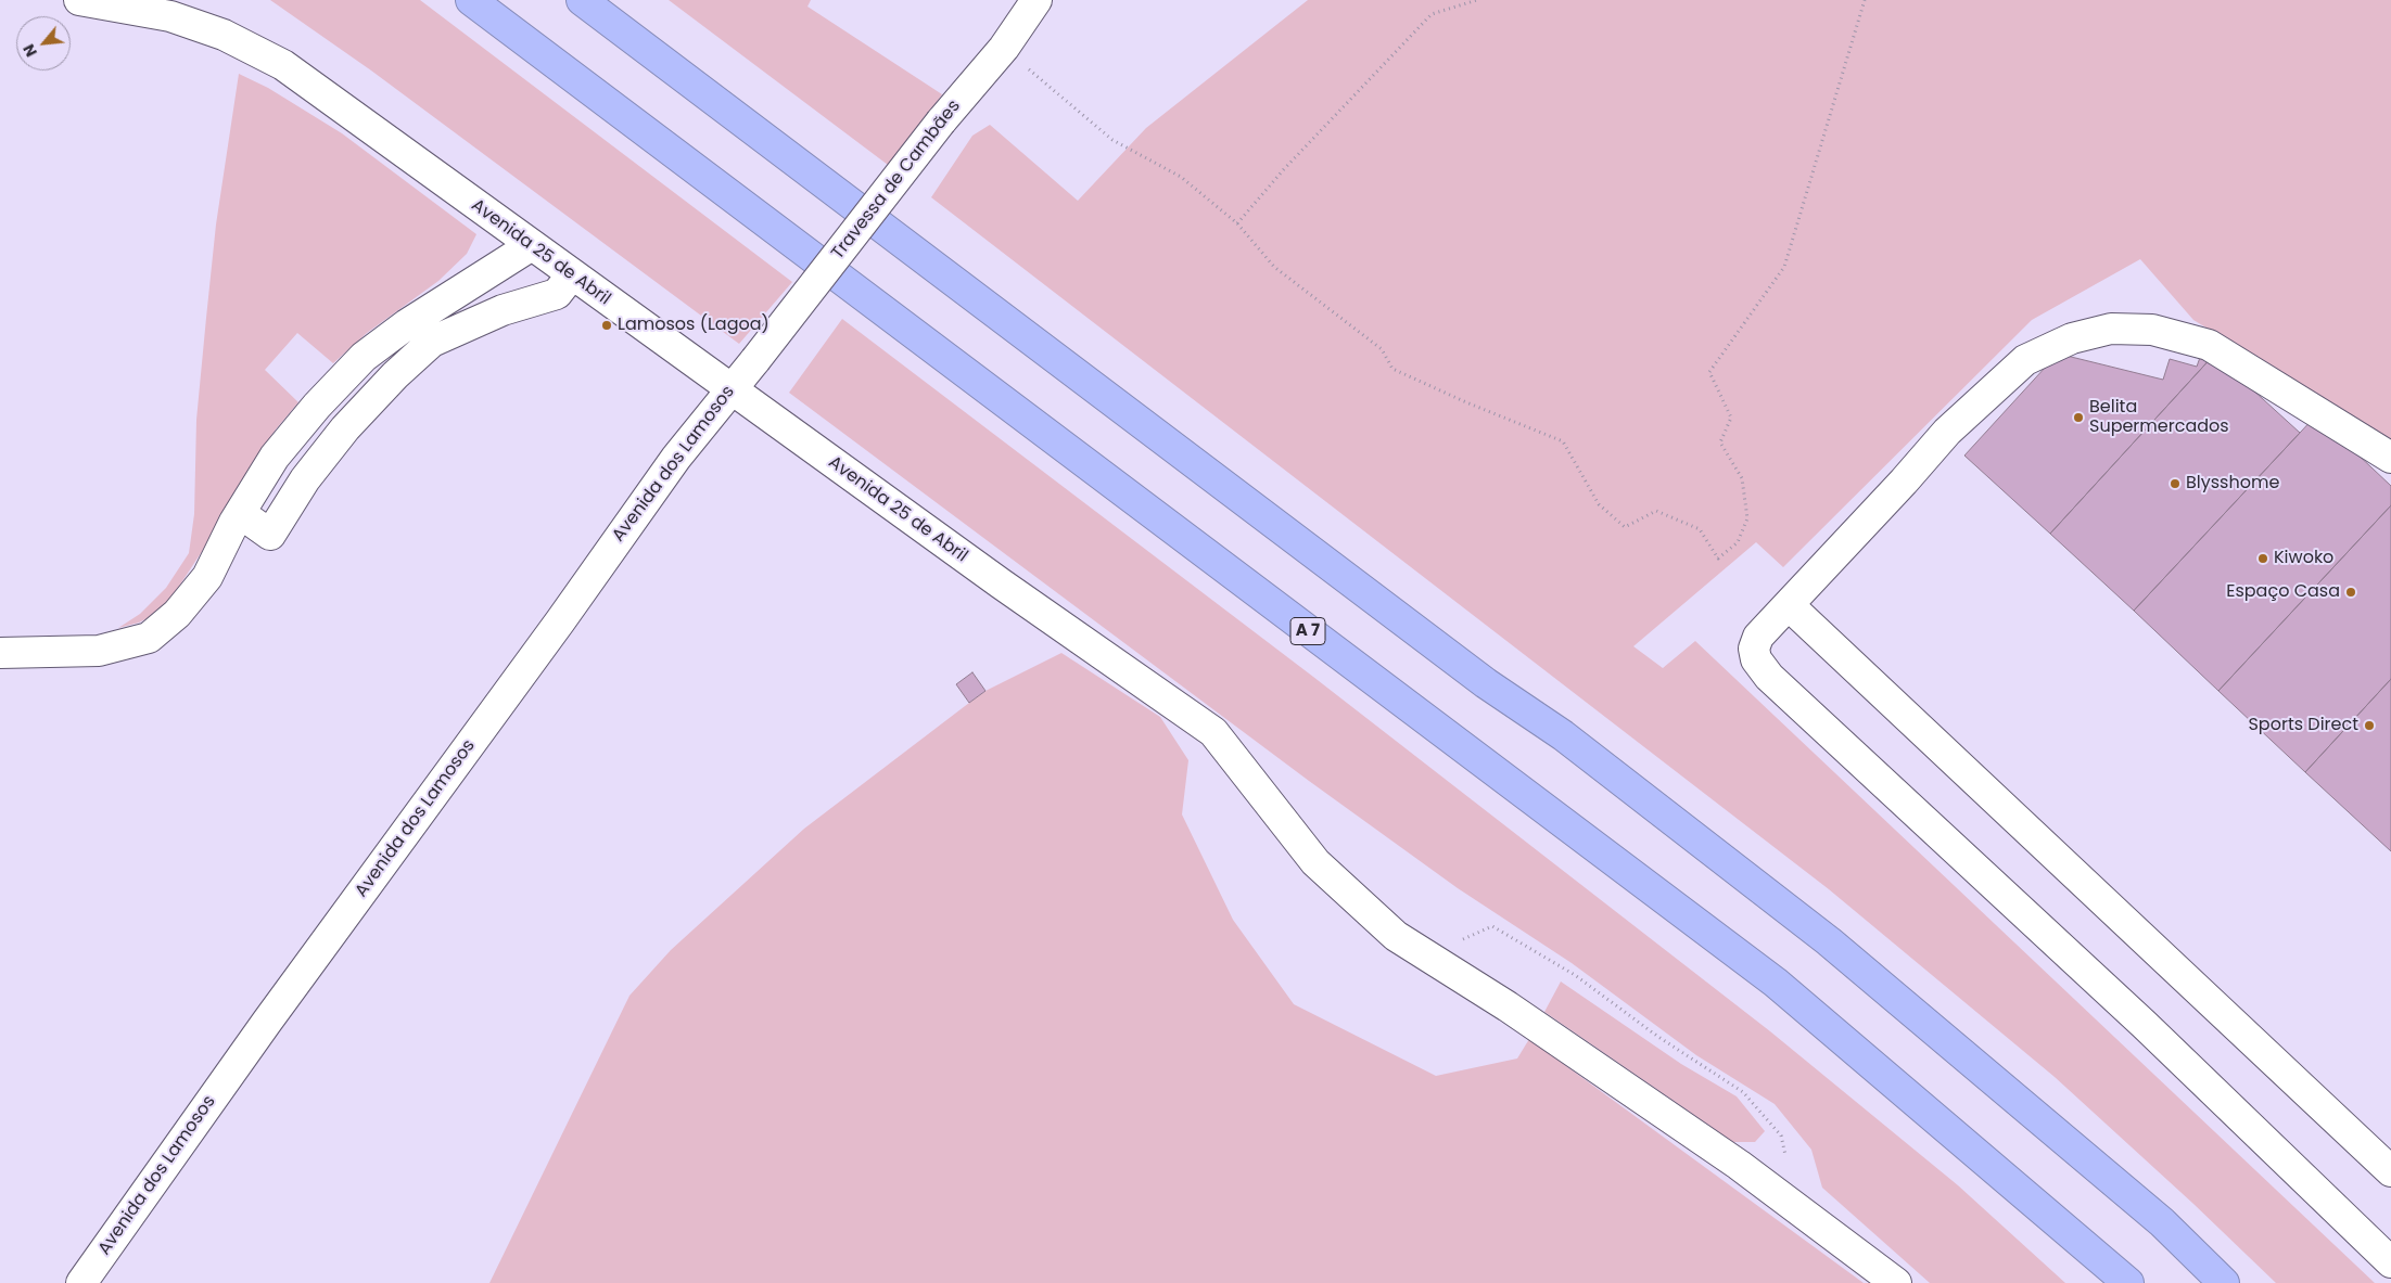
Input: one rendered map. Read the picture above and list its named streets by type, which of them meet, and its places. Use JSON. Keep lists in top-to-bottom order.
{
  "streets": {
    "highway": ["A 7"],
    "street": ["Travessa de Cambães", "Avenida 25 de Abril", "Avenida dos Lamosos"]
  },
  "crossings": [
    ["Travessa de Cambães", "Avenida dos Lamosos"],
    ["Avenida 25 de Abril", "Avenida dos Lamosos"]
  ],
  "places": [
    "Lamosos (Lagoa)",
    "Belita Supermercados",
    "Blysshome",
    "Kiwoko",
    "Espaço Casa",
    "Sports Direct"
  ],
  "north": "bottom left"
}
